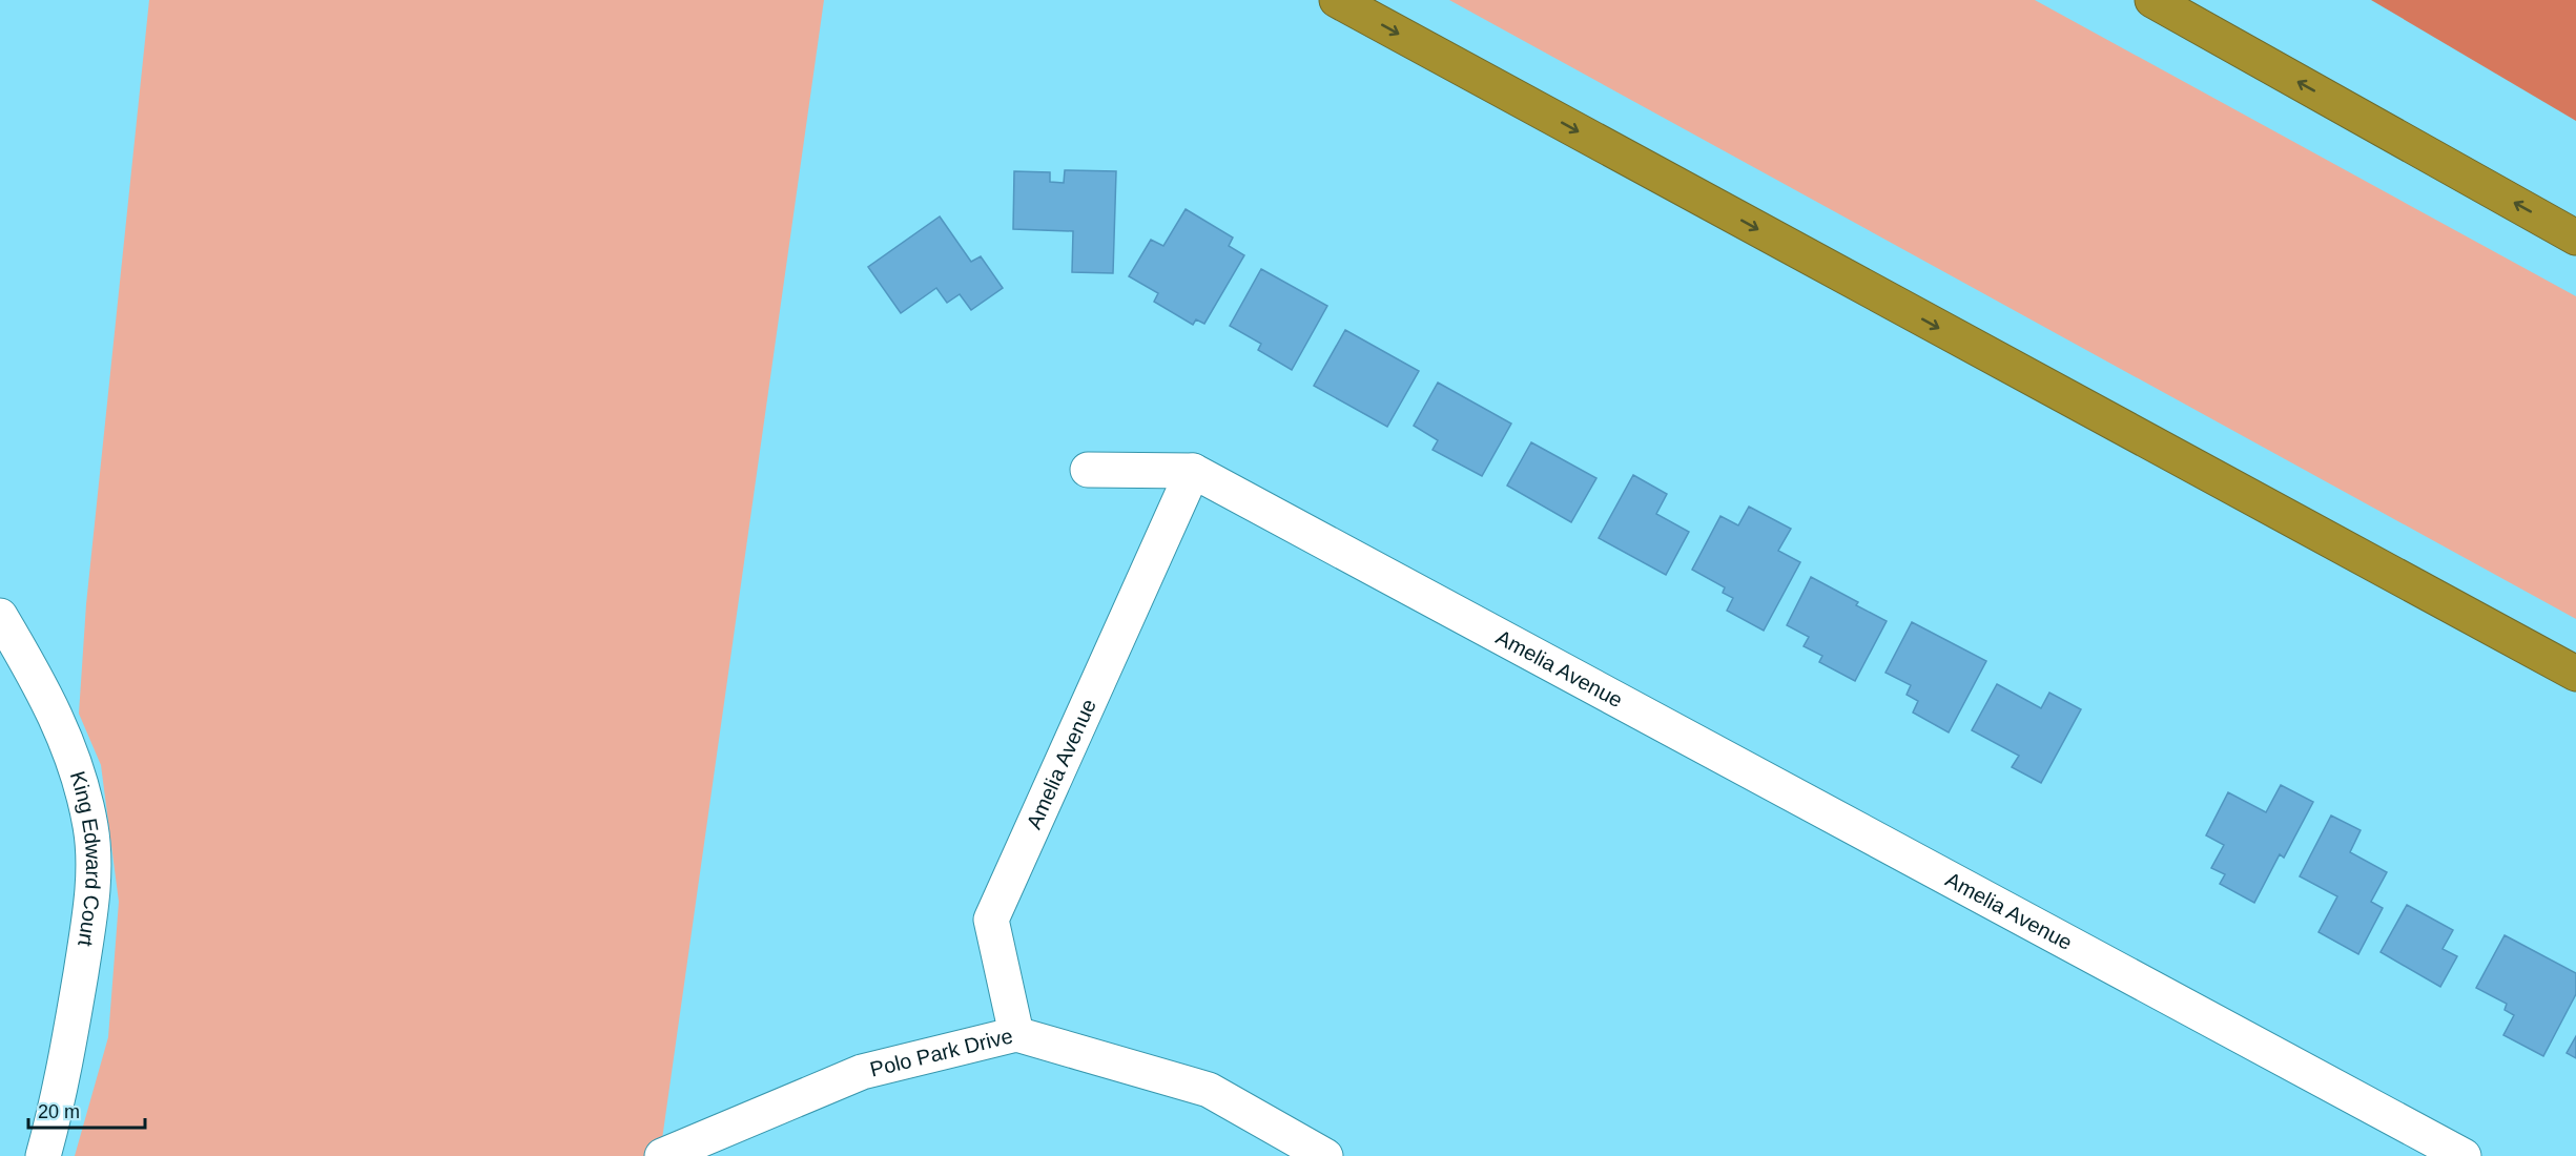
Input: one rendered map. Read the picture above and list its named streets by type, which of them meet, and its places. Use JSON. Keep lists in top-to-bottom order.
{
  "streets": {
    "street": ["Amelia Avenue", "King Edward Court", "Polo Park Drive"]
  },
  "crossings": [
    ["Amelia Avenue", "Polo Park Drive"]
  ],
  "scale_bar": "20 m"
}
